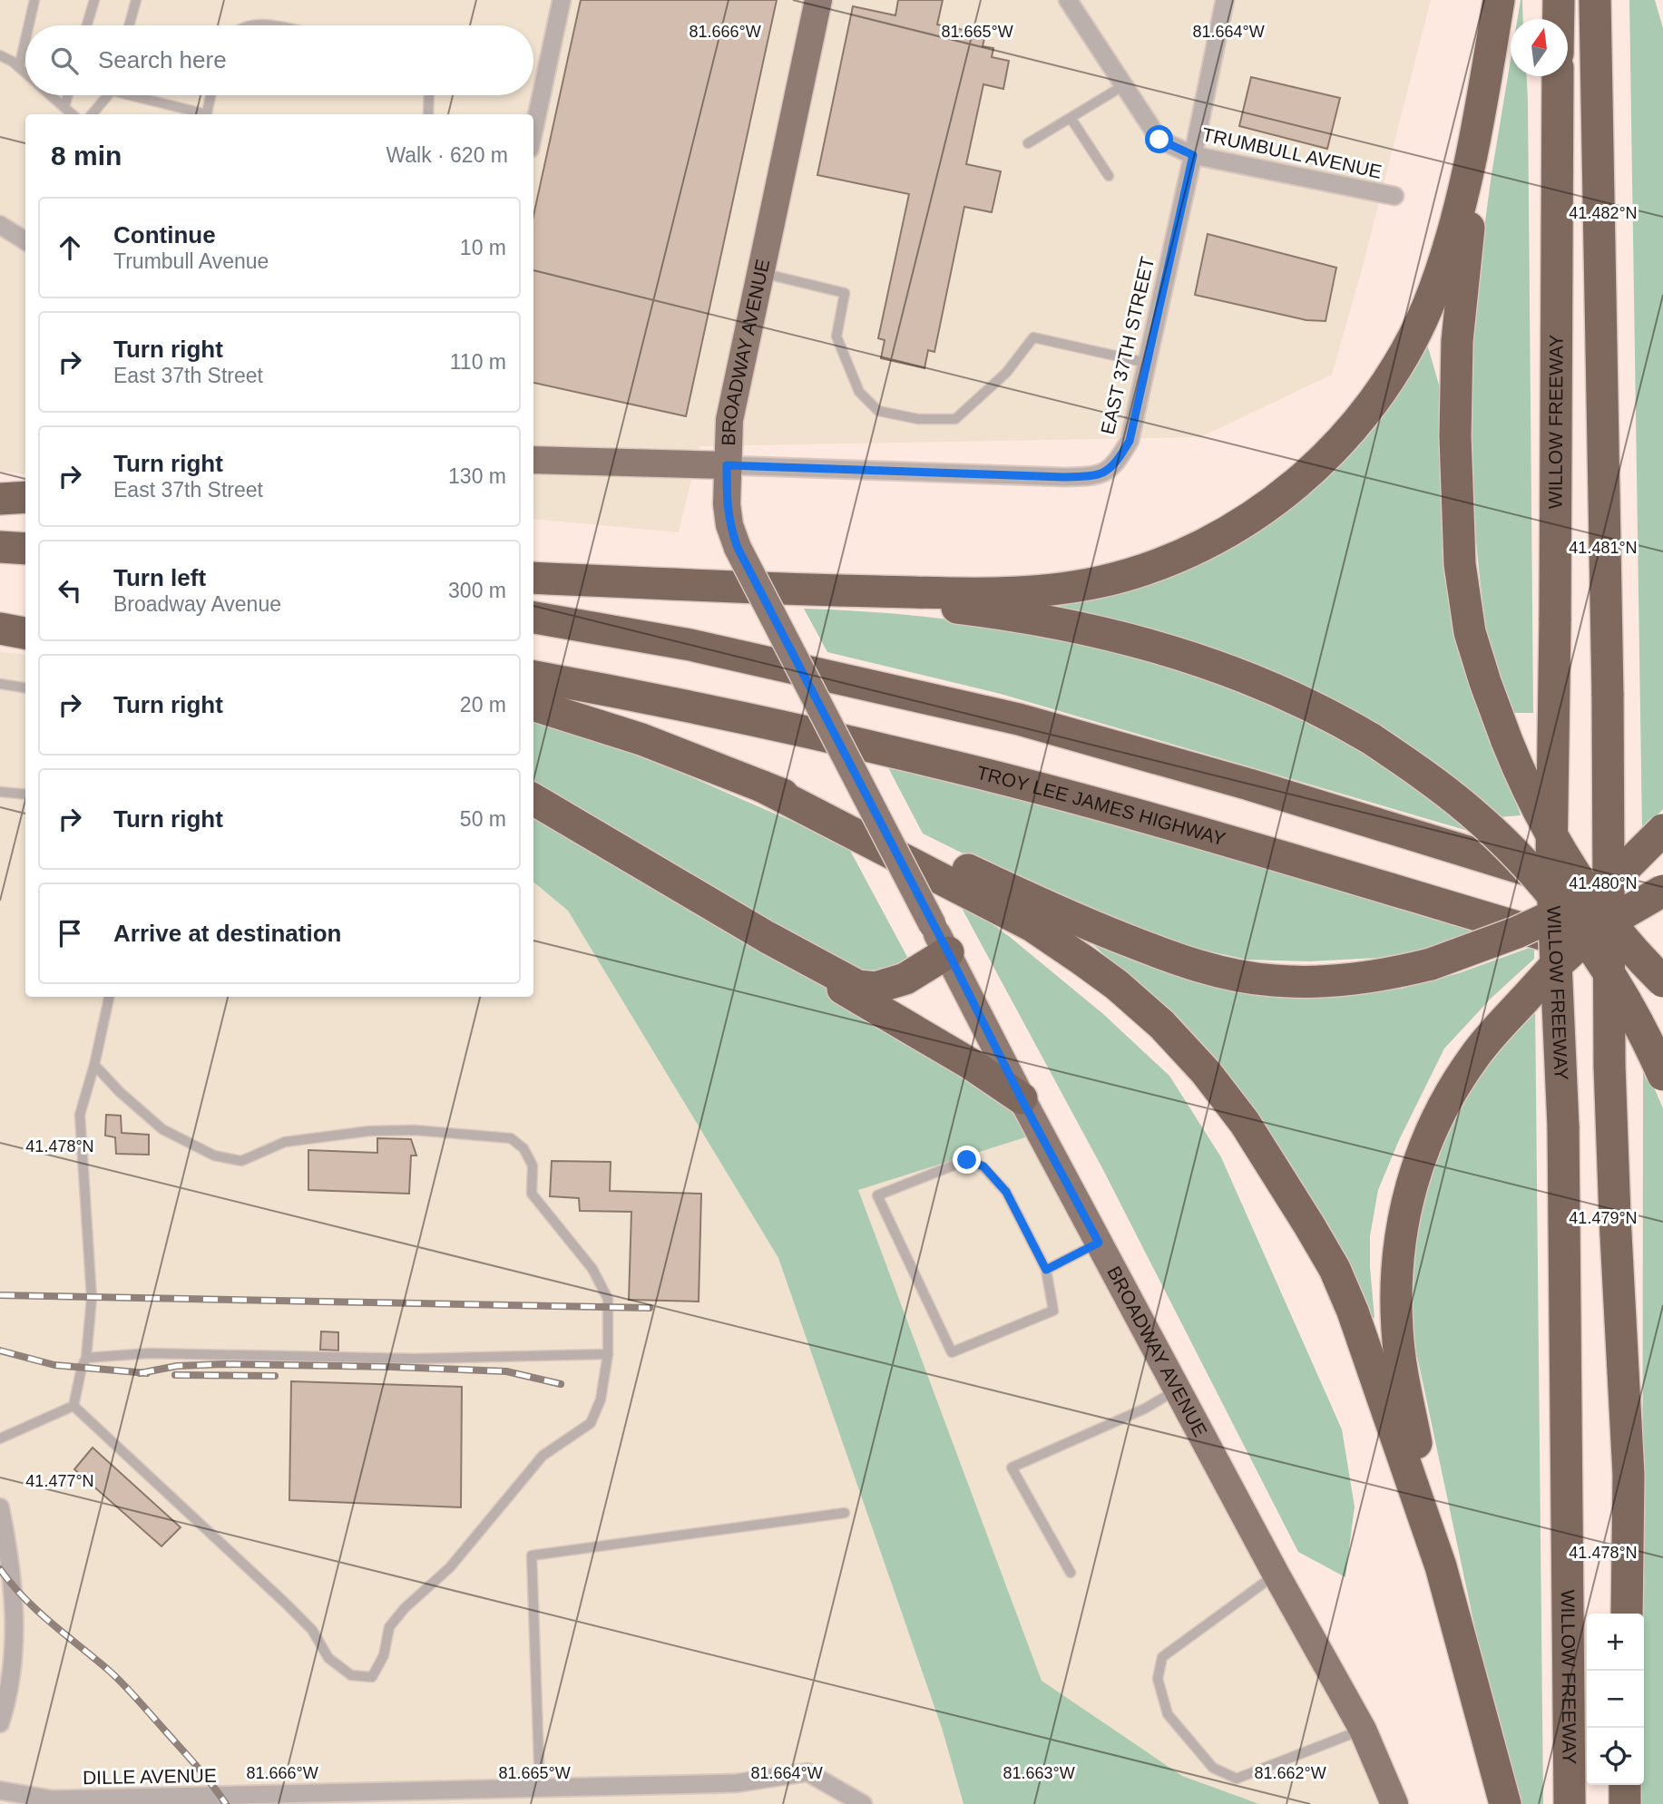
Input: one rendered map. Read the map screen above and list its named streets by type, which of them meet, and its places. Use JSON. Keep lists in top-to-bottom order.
{
  "streets": {
    "highway": ["WILLOW FREEWAY", "TROY LEE JAMES HIGHWAY"],
    "main road": ["BROADWAY AVENUE"],
    "street": ["TRUMBULL AVENUE", "EAST 37TH STREET", "DILLE AVENUE"]
  },
  "crossings": [
    ["TRUMBULL AVENUE", "EAST 37TH STREET"],
    ["EAST 37TH STREET", "BROADWAY AVENUE"]
  ],
  "north": "top",
  "page": {
    "search": "Search here",
    "heading": ["8 min", "Walk · 620 m"],
    "list": [
      ["Continue", "Trumbull Avenue", "10 m"],
      ["Turn right", "East 37th Street", "110 m"],
      ["Turn right", "East 37th Street", "130 m"],
      ["Turn left", "Broadway Avenue", "300 m"],
      ["Turn right", "20 m"],
      ["Turn right", "50 m"],
      "Arrive at destination"
    ],
    "map_buttons": ["+", "−"]
  },
  "coordinates": [
    "81.666°W",
    "81.665°W",
    "81.664°W",
    "41.482°N",
    "41.481°N",
    "41.480°N",
    "41.478°N",
    "41.479°N",
    "41.477°N",
    "81.663°W",
    "81.662°W"
  ]
}
